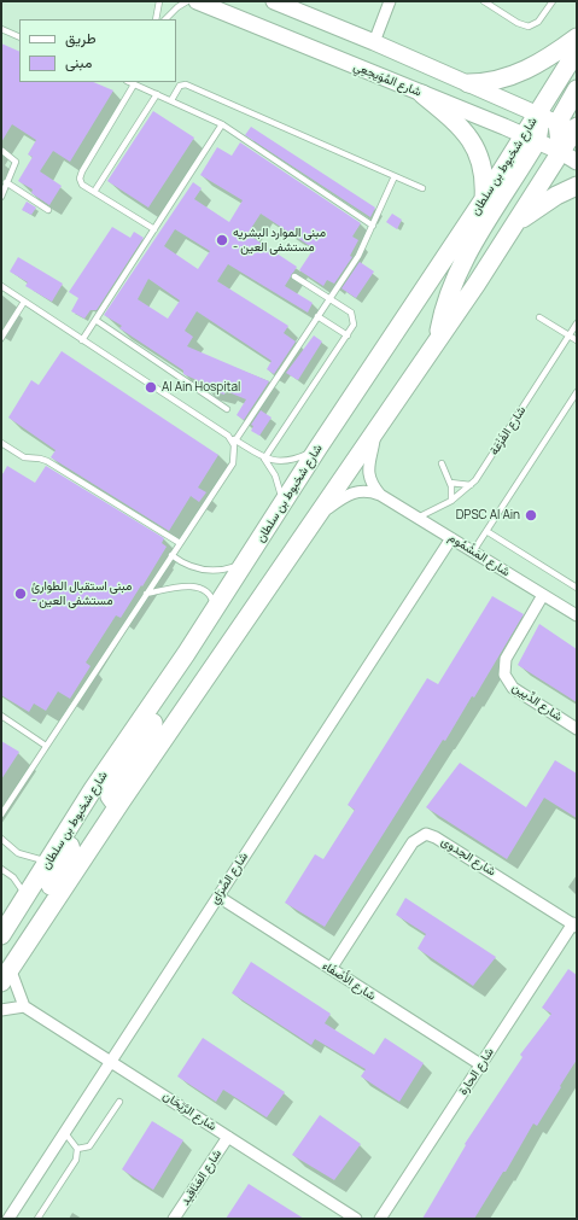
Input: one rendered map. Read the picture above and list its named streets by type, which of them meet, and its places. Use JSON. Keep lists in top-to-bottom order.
{
  "streets": {
    "main road": ["شارع شخبوط بن سلطان"],
    "street": [
      "شارع المُوَيجعِي",
      "شارع المَشْمُوم",
      "شارع الدِّيين",
      "شارع الجدوى",
      "شارع الصِّرَاي",
      "شارع الأَصْفَاء",
      "شارع الحارة",
      "شارع الرَّيْحَان",
      "شارع العَنَاقِيد"
    ],
    "lane": ["شارع الفَزْعَة"]
  },
  "crossings": [
    ["شارع المُوَيجعِي", "شارع شخبوط بن سلطان"],
    ["شارع الفَزْعَة", "شارع المَشْمُوم"],
    ["شارع المَشْمُوم", "شارع الدِّيين"],
    ["شارع المَشْمُوم", "شارع الصِّرَاي"],
    ["شارع الجدوى", "شارع الأَصْفَاء"],
    ["شارع الجدوى", "شارع الحارة"],
    ["شارع الصِّرَاي", "شارع الأَصْفَاء"],
    ["شارع الصِّرَاي", "شارع الرَّيْحَان"],
    ["شارع الأَصْفَاء", "شارع الحارة"],
    ["شارع الرَّيْحَان", "شارع العَنَاقِيد"]
  ],
  "places": [
    "مبنى الموارد البشريه - مستشفى العين",
    "Al Ain Hospital",
    "DPSC Al Ain",
    "مبنى استقبال الطوارئ - مستشفى العين"
  ],
  "legend": ["طريق", "مبنى"]
}
